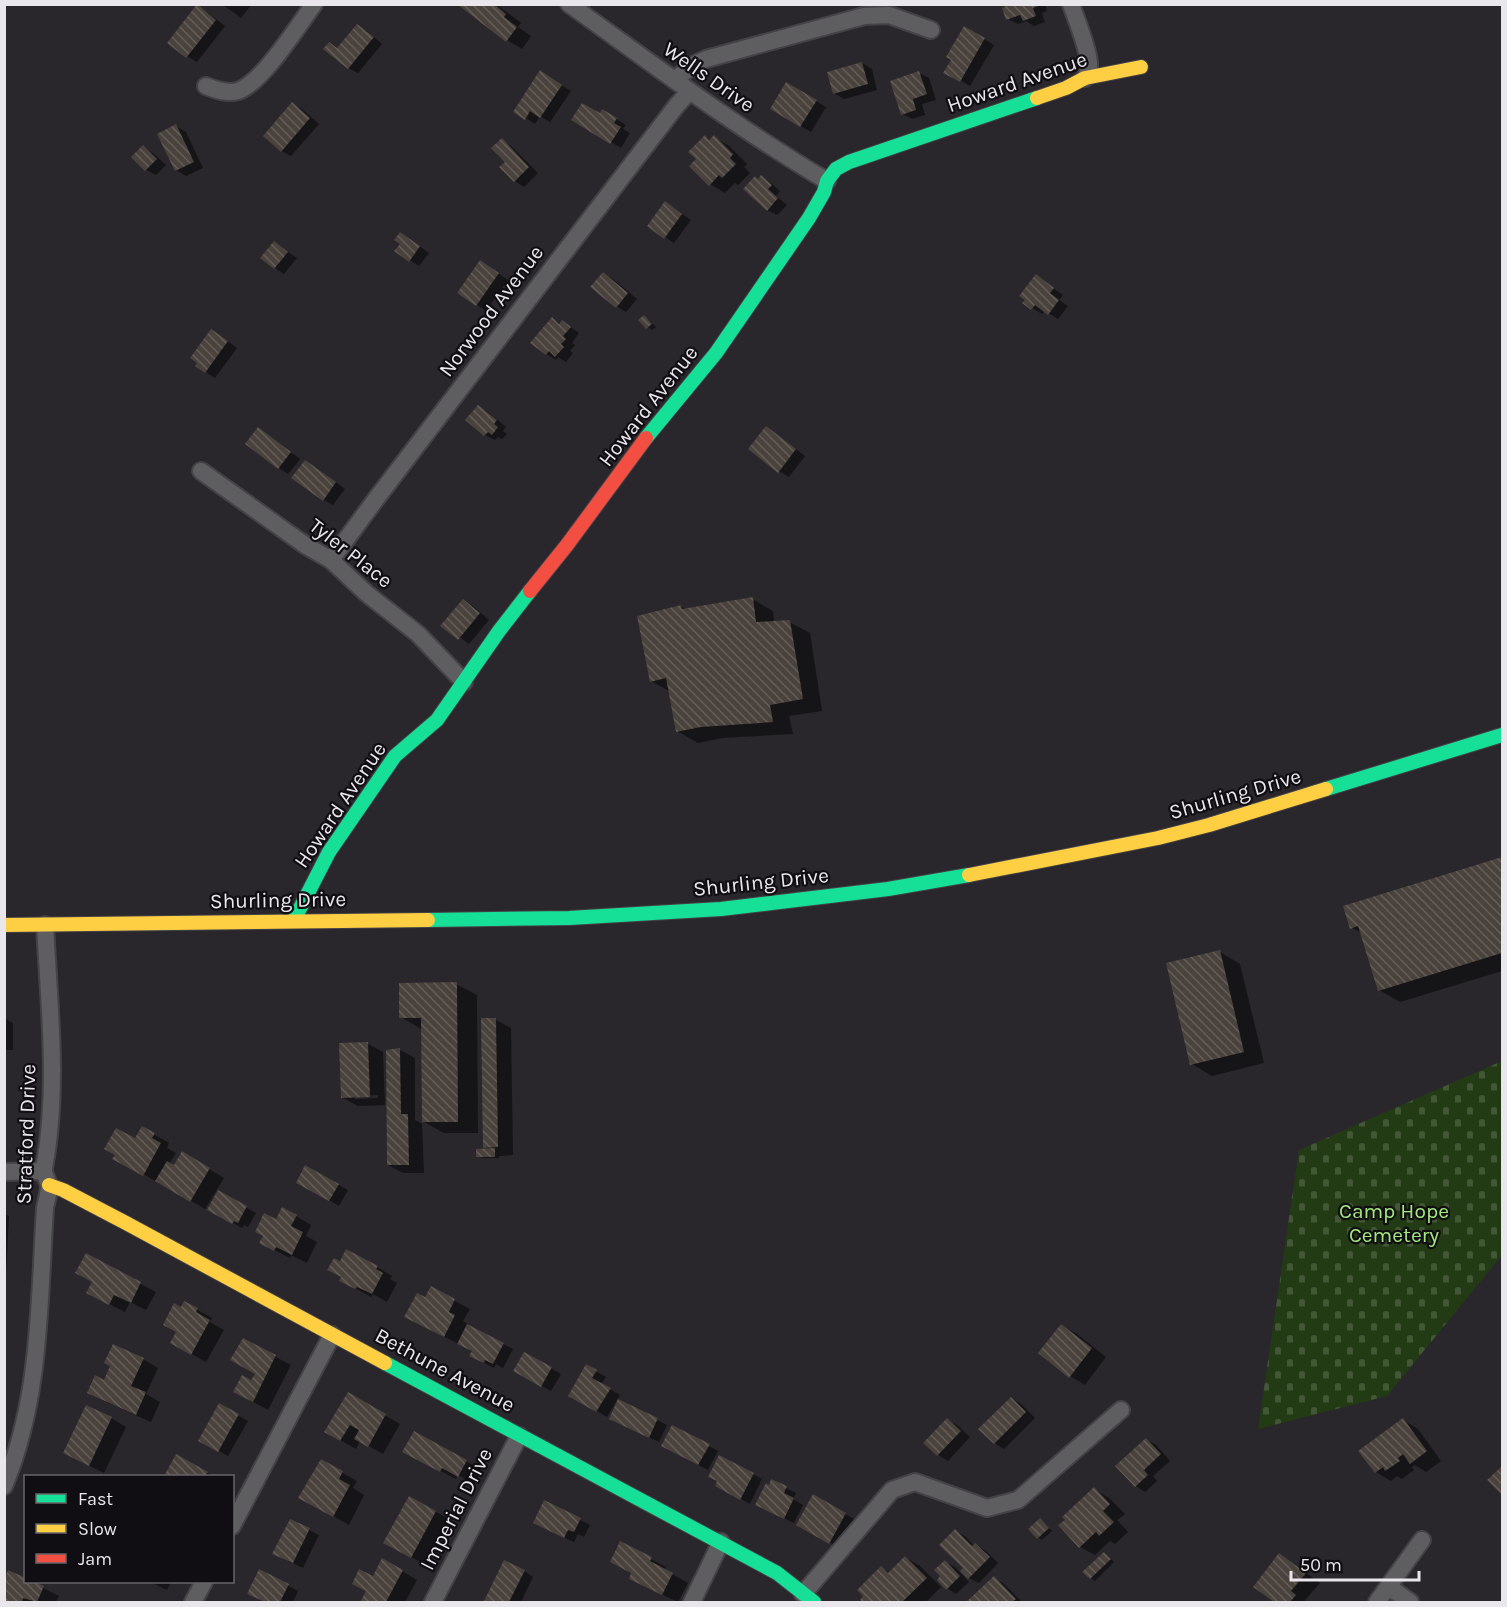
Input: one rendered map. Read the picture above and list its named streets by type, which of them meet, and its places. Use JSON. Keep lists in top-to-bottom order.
{
  "streets": {
    "street": [
      "Wells Drive",
      "Howard Avenue",
      "Norwood Avenue",
      "Tyler Place",
      "Shurling Drive",
      "Stratford Drive",
      "Bethune Avenue",
      "Imperial Drive"
    ]
  },
  "crossings": [
    ["Wells Drive", "Howard Avenue"],
    ["Wells Drive", "Norwood Avenue"],
    ["Howard Avenue", "Tyler Place"],
    ["Howard Avenue", "Shurling Drive"],
    ["Norwood Avenue", "Tyler Place"],
    ["Shurling Drive", "Stratford Drive"],
    ["Stratford Drive", "Bethune Avenue"],
    ["Bethune Avenue", "Imperial Drive"]
  ],
  "parks": ["Camp Hope Cemetery"],
  "legend": ["Fast", "Slow", "Jam"],
  "scale_bar": "50 m"
}
